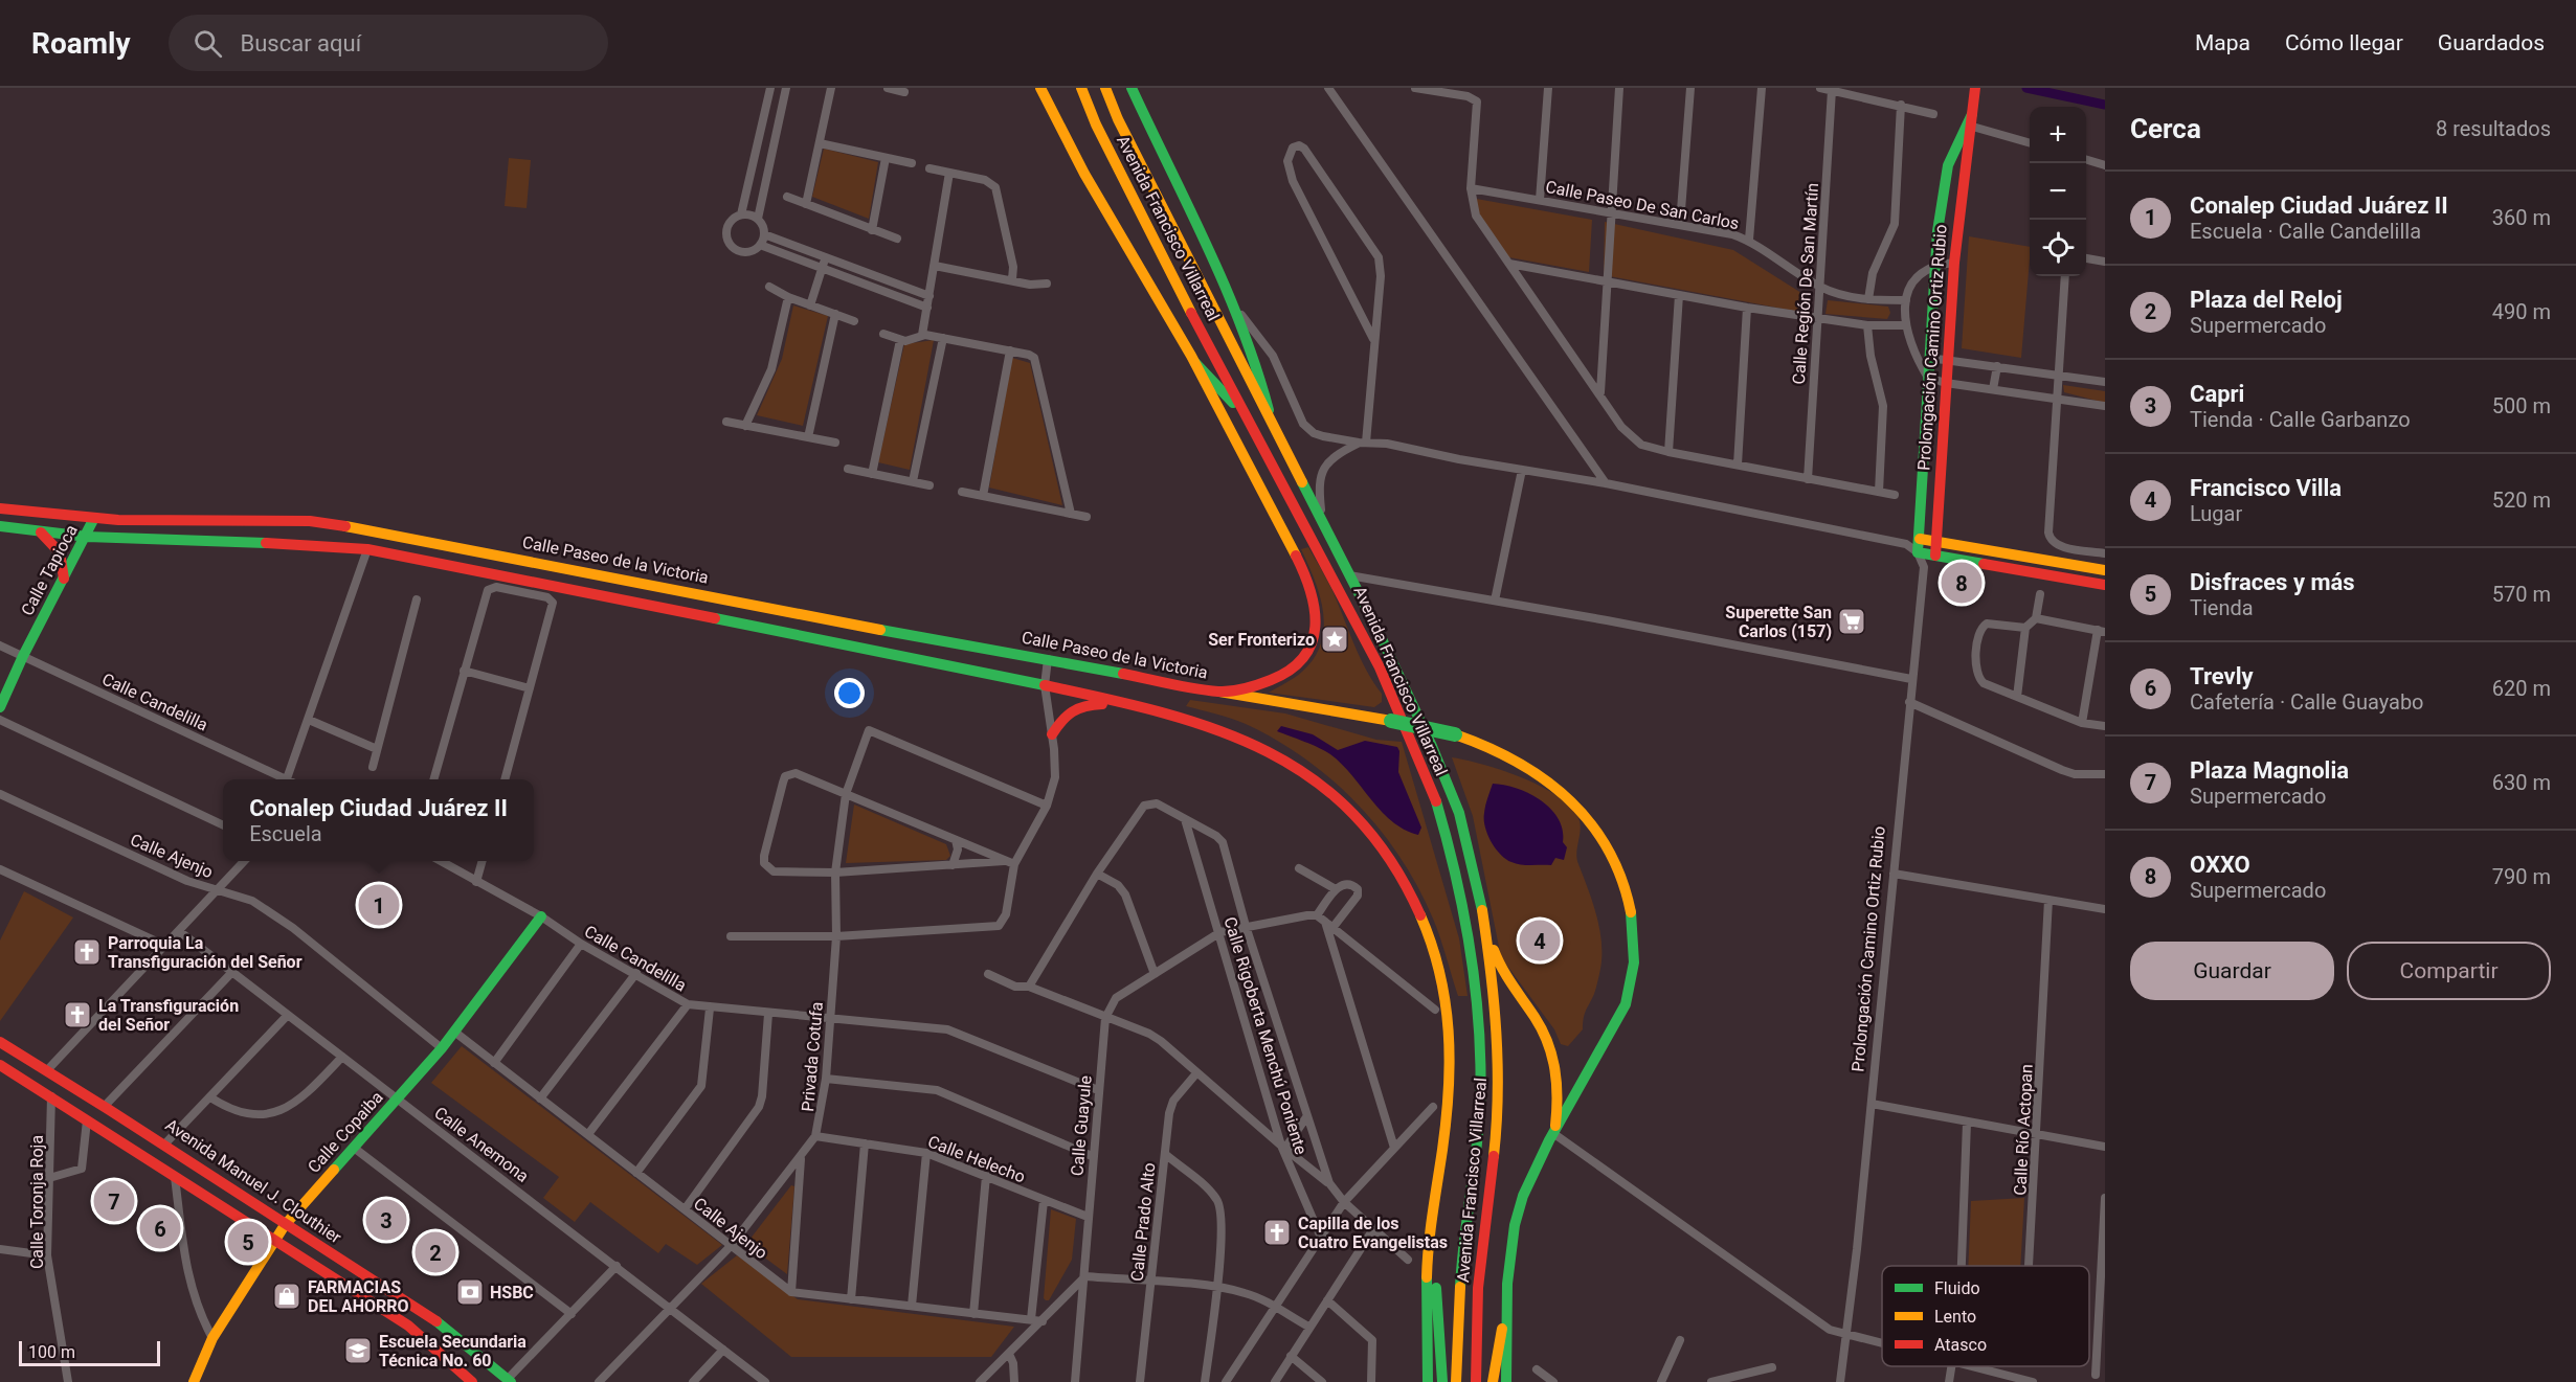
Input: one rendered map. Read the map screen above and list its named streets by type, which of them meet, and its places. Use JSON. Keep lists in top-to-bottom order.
{
  "streets": {
    "main road": [
      "Avenida Francisco Villarreal",
      "Prolongación Camino Ortiz Rubio",
      "Calle Paseo de la Victoria",
      "Calle Tapioca",
      "Calle Copaiba",
      "Avenida Manuel J. Clouthier"
    ],
    "street": [
      "Calle Paseo De San Carlos",
      "Calle Región De San Martín",
      "Calle Candelilla",
      "Calle Ajenjo",
      "Calle Rigoberta Menchú Poniente",
      "Privada Cotufa",
      "Calle Guayule",
      "Calle Río Actopan",
      "Calle Anemona",
      "Calle Helecho",
      "Calle Toronja Roja",
      "Calle Prado Alto"
    ]
  },
  "crossings": [
    ["Calle Paseo De San Carlos", "Calle Región De San Martín"],
    ["Calle Paseo de la Victoria", "Calle Tapioca"],
    ["Calle Tapioca", "Calle Candelilla"],
    ["Calle Candelilla", "Privada Cotufa"],
    ["Calle Candelilla", "Calle Guayule"],
    ["Calle Candelilla", "Calle Copaiba"],
    ["Calle Ajenjo", "Privada Cotufa"],
    ["Calle Ajenjo", "Calle Copaiba"],
    ["Privada Cotufa", "Calle Anemona"],
    ["Privada Cotufa", "Calle Helecho"],
    ["Calle Guayule", "Calle Helecho"],
    ["Calle Copaiba", "Calle Anemona"],
    ["Calle Copaiba", "Avenida Manuel J. Clouthier"]
  ],
  "places": {
    "supermarket": ["Superette San Carlos (157)"],
    "place": ["Ser Fronterizo"],
    "church": ["Parroquia La Transfiguración del Señor", "La Transfiguración del Señor", "Capilla de los Cuatro Evangelistas"],
    "bank": ["HSBC"],
    "shop": ["FARMACIAS DEL AHORRO"],
    "school or university": ["Escuela Secundaria Técnica No. 60"]
  },
  "legend": ["Fluido", "Lento", "Atasco"],
  "scale_bar": "100 m",
  "page": {
    "header": "Roamly",
    "search": "Buscar aquí",
    "nav": ["Mapa", "Cómo llegar", "Guardados"],
    "heading": ["Cerca", "8 resultados"],
    "map_buttons": ["+", "−"],
    "list": [
      {
        "mark": "1",
        "name": "Conalep Ciudad Juárez II",
        "note": "Escuela · Calle Candelilla",
        "value": "360 m"
      },
      {
        "mark": "2",
        "name": "Plaza del Reloj",
        "note": "Supermercado",
        "value": "490 m"
      },
      {
        "mark": "3",
        "name": "Capri",
        "note": "Tienda · Calle Garbanzo",
        "value": "500 m"
      },
      {
        "mark": "4",
        "name": "Francisco Villa",
        "note": "Lugar",
        "value": "520 m"
      },
      {
        "mark": "5",
        "name": "Disfraces y más",
        "note": "Tienda",
        "value": "570 m"
      },
      {
        "mark": "6",
        "name": "Trevly",
        "note": "Cafetería · Calle Guayabo",
        "value": "620 m"
      },
      {
        "mark": "7",
        "name": "Plaza Magnolia",
        "note": "Supermercado",
        "value": "630 m"
      },
      {
        "mark": "8",
        "name": "OXXO",
        "note": "Supermercado",
        "value": "790 m"
      }
    ],
    "pins": [
      "8",
      "1",
      "4",
      "7",
      "3",
      "6",
      "5",
      "2"
    ],
    "popup": ["Conalep Ciudad Juárez II", "Escuela"],
    "buttons": ["Guardar", "Compartir"],
    "scale": "100 m"
  }
}
